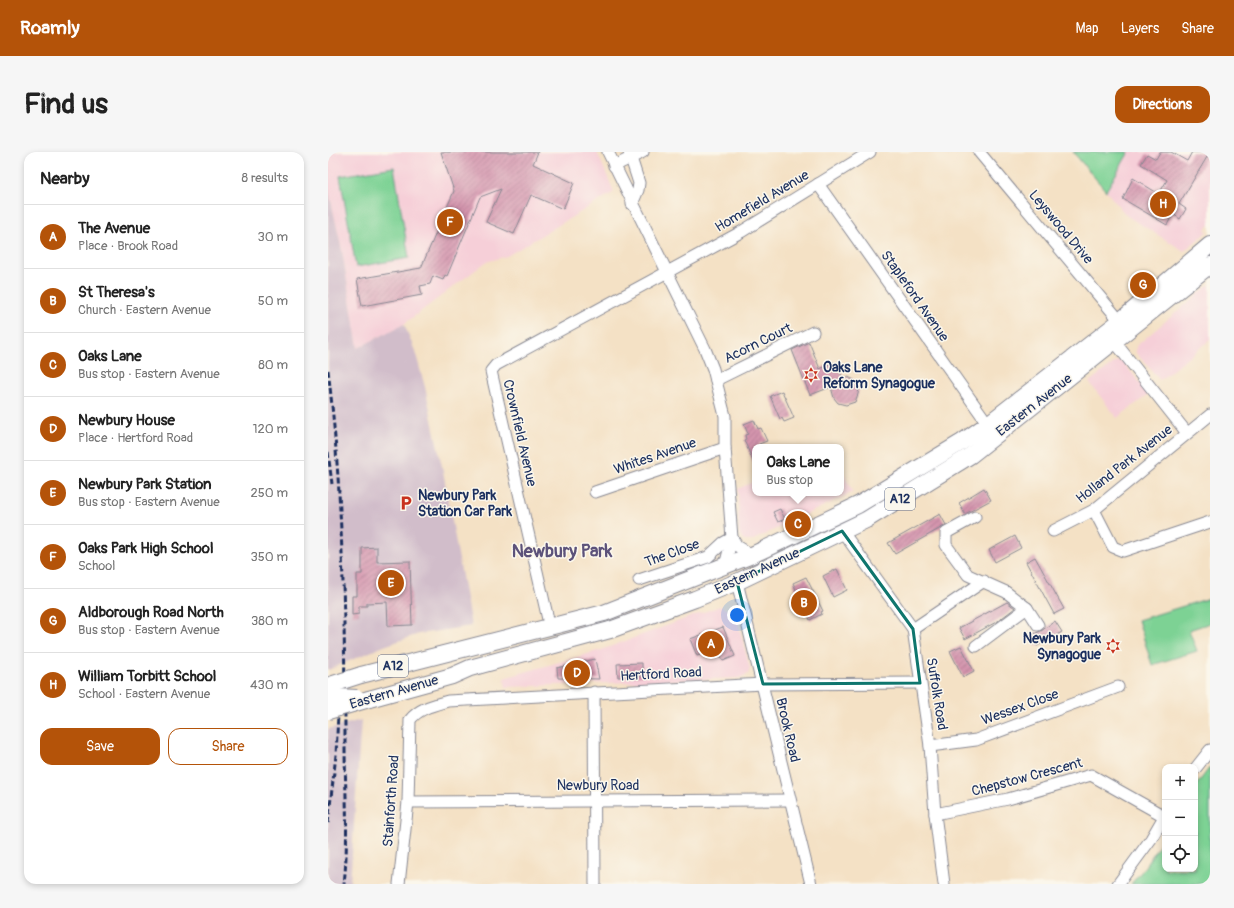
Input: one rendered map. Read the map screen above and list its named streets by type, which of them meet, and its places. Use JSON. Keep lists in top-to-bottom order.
{
  "streets": {
    "highway": ["Eastern Avenue", "A12"],
    "street": [
      "Homefield Avenue",
      "Leyswood Drive",
      "Stapleford Avenue",
      "Acorn Court",
      "Crownfield Avenue",
      "Whites Avenue",
      "Holland Park Avenue",
      "The Close",
      "Hertford Road",
      "Suffolk Road",
      "Wessex Close",
      "Brook Road",
      "Chepstow Crescent",
      "Newbury Road",
      "Stainforth Road"
    ]
  },
  "crossings": [
    ["Homefield Avenue", "Stapleford Avenue"],
    ["Homefield Avenue", "Crownfield Avenue"],
    ["Leyswood Drive", "Eastern Avenue"],
    ["Stapleford Avenue", "Eastern Avenue"],
    ["Eastern Avenue", "Crownfield Avenue"],
    ["Eastern Avenue", "Suffolk Road"],
    ["Eastern Avenue", "Brook Road"],
    ["Hertford Road", "Suffolk Road"],
    ["Hertford Road", "Brook Road"],
    ["Hertford Road", "Stainforth Road"],
    ["Suffolk Road", "Wessex Close"],
    ["Suffolk Road", "Chepstow Crescent"],
    ["Brook Road", "Newbury Road"],
    ["Newbury Road", "Stainforth Road"]
  ],
  "districts": ["Newbury Park"],
  "places": {
    "synagogue": ["Oaks Lane Reform Synagogue", "Newbury Park Synagogue"],
    "parking": ["Newbury Park Station Car Park"]
  },
  "page": {
    "header": "Roamly",
    "nav": ["Map", "Layers", "Share"],
    "buttons": [
      "Directions",
      ["Save", "Share"]
    ],
    "title": "Find us",
    "heading": ["Nearby", "8 results"],
    "pins": [
      "H",
      "F",
      "G",
      "C",
      "E",
      "B",
      "A",
      "D"
    ],
    "list": [
      {
        "mark": "A",
        "name": "The Avenue",
        "note": "Place · Brook Road",
        "value": "30 m"
      },
      {
        "mark": "B",
        "name": "St Theresa's",
        "note": "Church · Eastern Avenue",
        "value": "50 m"
      },
      {
        "mark": "C",
        "name": "Oaks Lane",
        "note": "Bus stop · Eastern Avenue",
        "value": "80 m"
      },
      {
        "mark": "D",
        "name": "Newbury House",
        "note": "Place · Hertford Road",
        "value": "120 m"
      },
      {
        "mark": "E",
        "name": "Newbury Park Station",
        "note": "Bus stop · Eastern Avenue",
        "value": "250 m"
      },
      {
        "mark": "F",
        "name": "Oaks Park High School",
        "note": "School",
        "value": "350 m"
      },
      {
        "mark": "G",
        "name": "Aldborough Road North",
        "note": "Bus stop · Eastern Avenue",
        "value": "380 m"
      },
      {
        "mark": "H",
        "name": "William Torbitt School",
        "note": "School · Eastern Avenue",
        "value": "430 m"
      }
    ],
    "popup": ["Oaks Lane", "Bus stop"],
    "map_buttons": ["+", "−"]
  }
}
